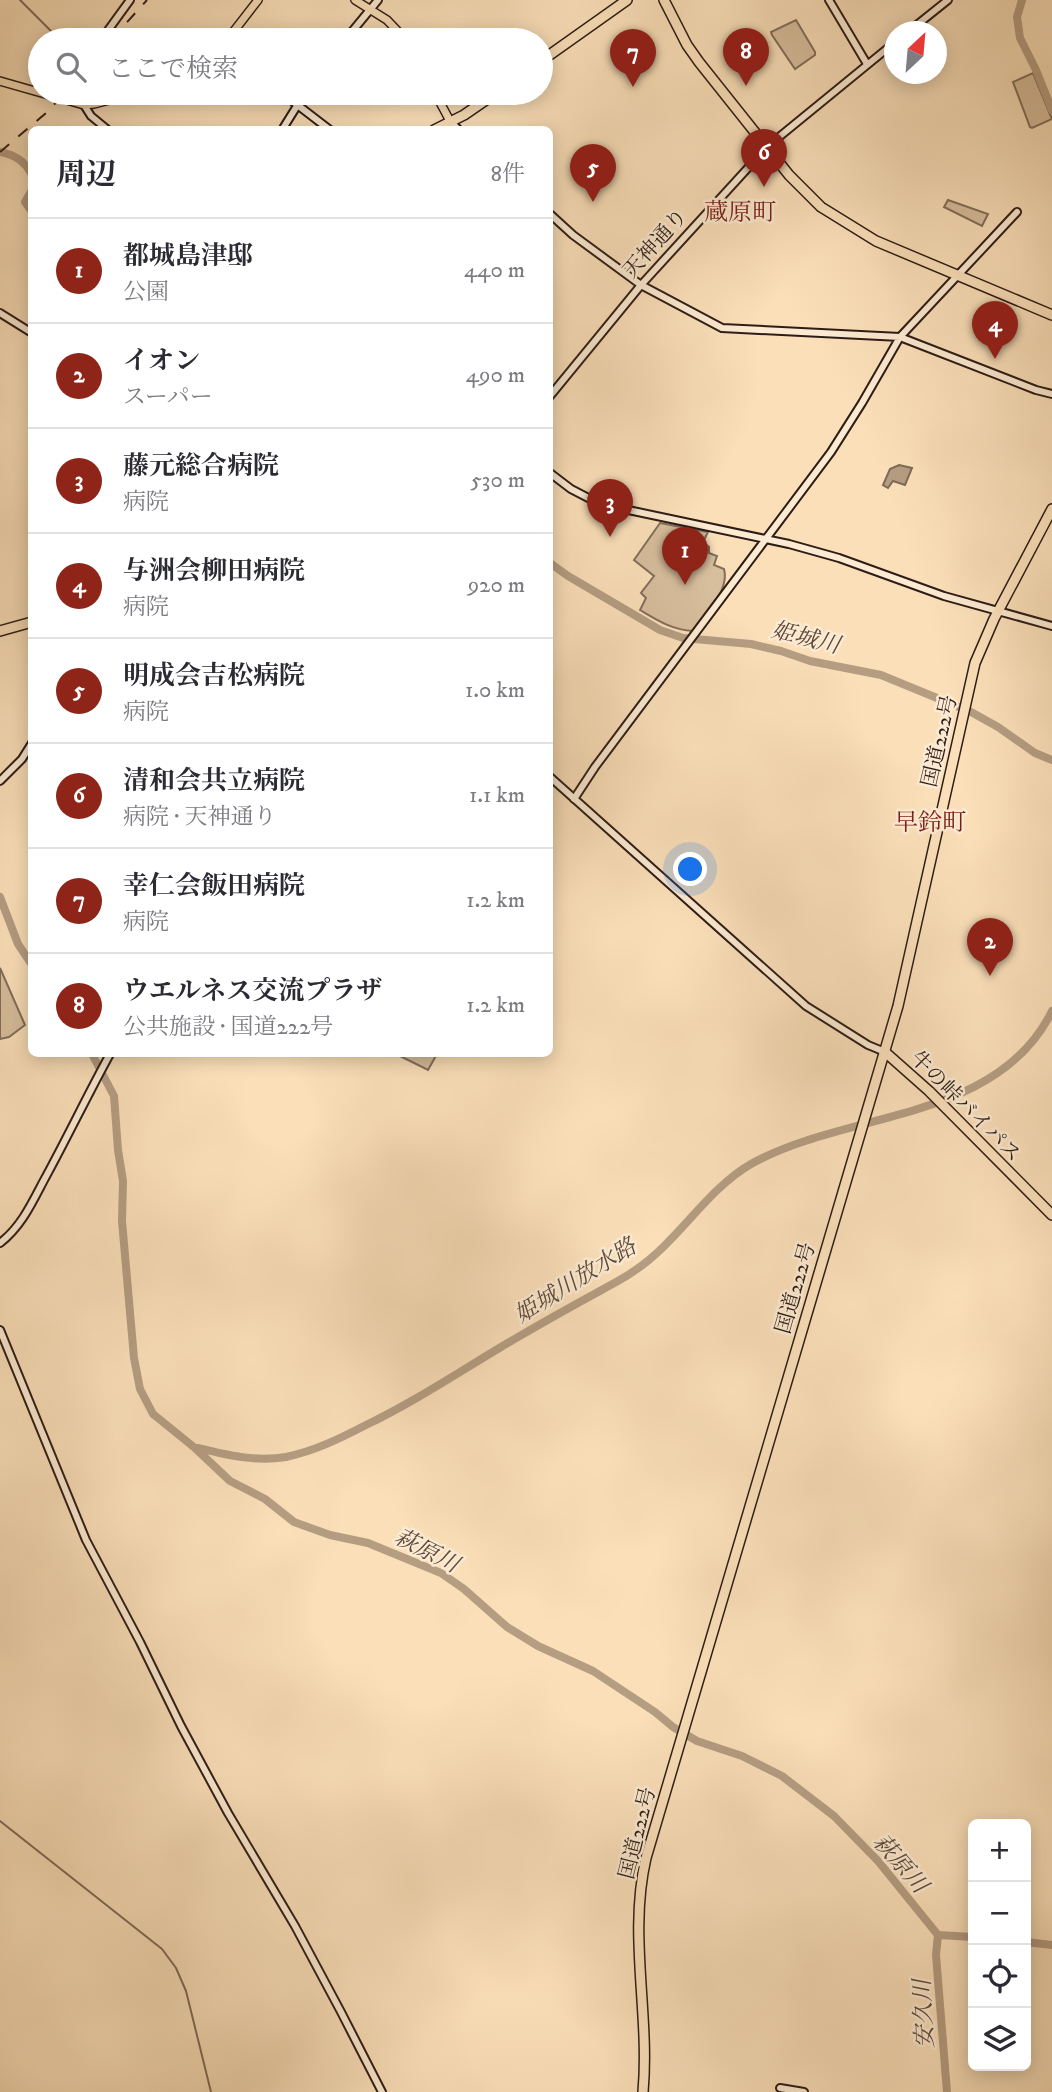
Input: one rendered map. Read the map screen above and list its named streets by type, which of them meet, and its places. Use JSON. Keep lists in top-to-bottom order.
{
  "streets": {
    "highway": ["国道222号", "牛の峠バイパス"],
    "street": ["天神通り"]
  },
  "crossings": [
    ["国道222号", "牛の峠バイパス"]
  ],
  "districts": ["蔵原町", "早鈴町"],
  "water": [
    "姫城川",
    "姫城川放水路",
    "萩原川",
    "安久川"
  ],
  "north": "top right",
  "page": {
    "pins": [
      "8",
      "7",
      "6",
      "5",
      "4",
      "3",
      "1",
      "2"
    ],
    "search": "ここで検索",
    "heading": ["周辺", "8件"],
    "list": [
      {
        "mark": "1",
        "name": "都城島津邸",
        "note": "公園",
        "value": "440 m"
      },
      {
        "mark": "2",
        "name": "イオン",
        "note": "スーパー",
        "value": "490 m"
      },
      {
        "mark": "3",
        "name": "藤元総合病院",
        "note": "病院",
        "value": "530 m"
      },
      {
        "mark": "4",
        "name": "与洲会柳田病院",
        "note": "病院",
        "value": "920 m"
      },
      {
        "mark": "5",
        "name": "明成会吉松病院",
        "note": "病院",
        "value": "1.0 km"
      },
      {
        "mark": "6",
        "name": "清和会共立病院",
        "note": "病院 · 天神通り",
        "value": "1.1 km"
      },
      {
        "mark": "7",
        "name": "幸仁会飯田病院",
        "note": "病院",
        "value": "1.2 km"
      },
      {
        "mark": "8",
        "name": "ウエルネス交流プラザ",
        "note": "公共施設 · 国道222号",
        "value": "1.2 km"
      }
    ],
    "map_buttons": ["+", "−"]
  }
}
